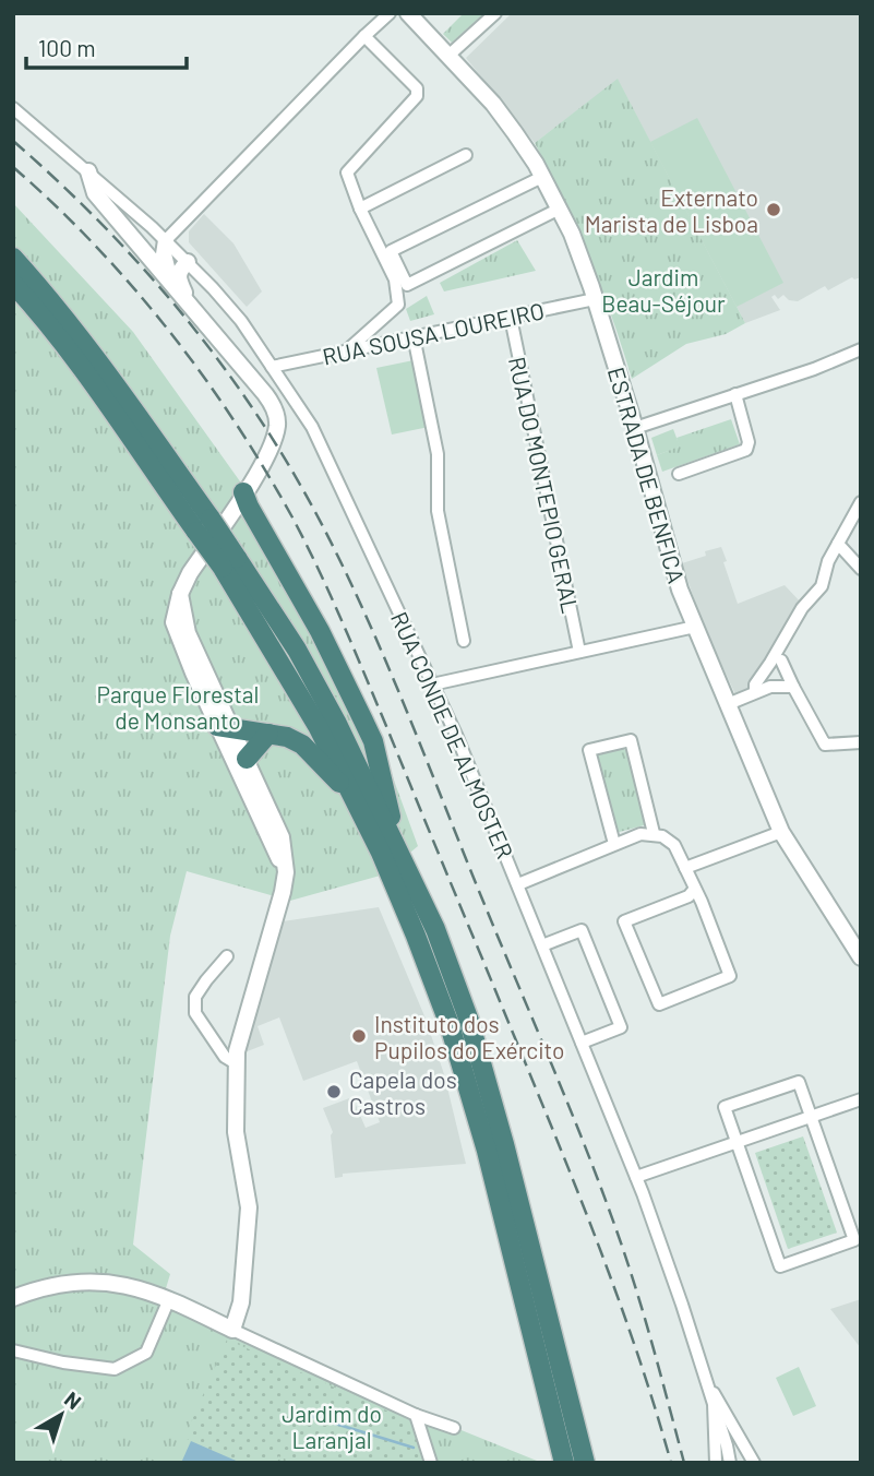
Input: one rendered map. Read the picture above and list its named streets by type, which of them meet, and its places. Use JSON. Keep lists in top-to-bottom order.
{
  "streets": {
    "street": [
      "RUA SOUSA LOUREIRO",
      "ESTRADA DE BENFICA",
      "RUA DO MONTEPIO GERAL",
      "RUA CONDE DE ALMOSTER"
    ]
  },
  "crossings": [
    ["RUA SOUSA LOUREIRO", "ESTRADA DE BENFICA"],
    ["RUA SOUSA LOUREIRO", "RUA DO MONTEPIO GERAL"],
    ["RUA SOUSA LOUREIRO", "RUA CONDE DE ALMOSTER"]
  ],
  "parks": ["Jardim Beau-Séjour", "Parque Florestal de Monsanto", "Jardim do Laranjal"],
  "places": ["Externato Marista de Lisboa", "Instituto dos Pupilos do Exército", "Capela dos Castros"],
  "scale_bar": "100 m",
  "north": "top right"
}
